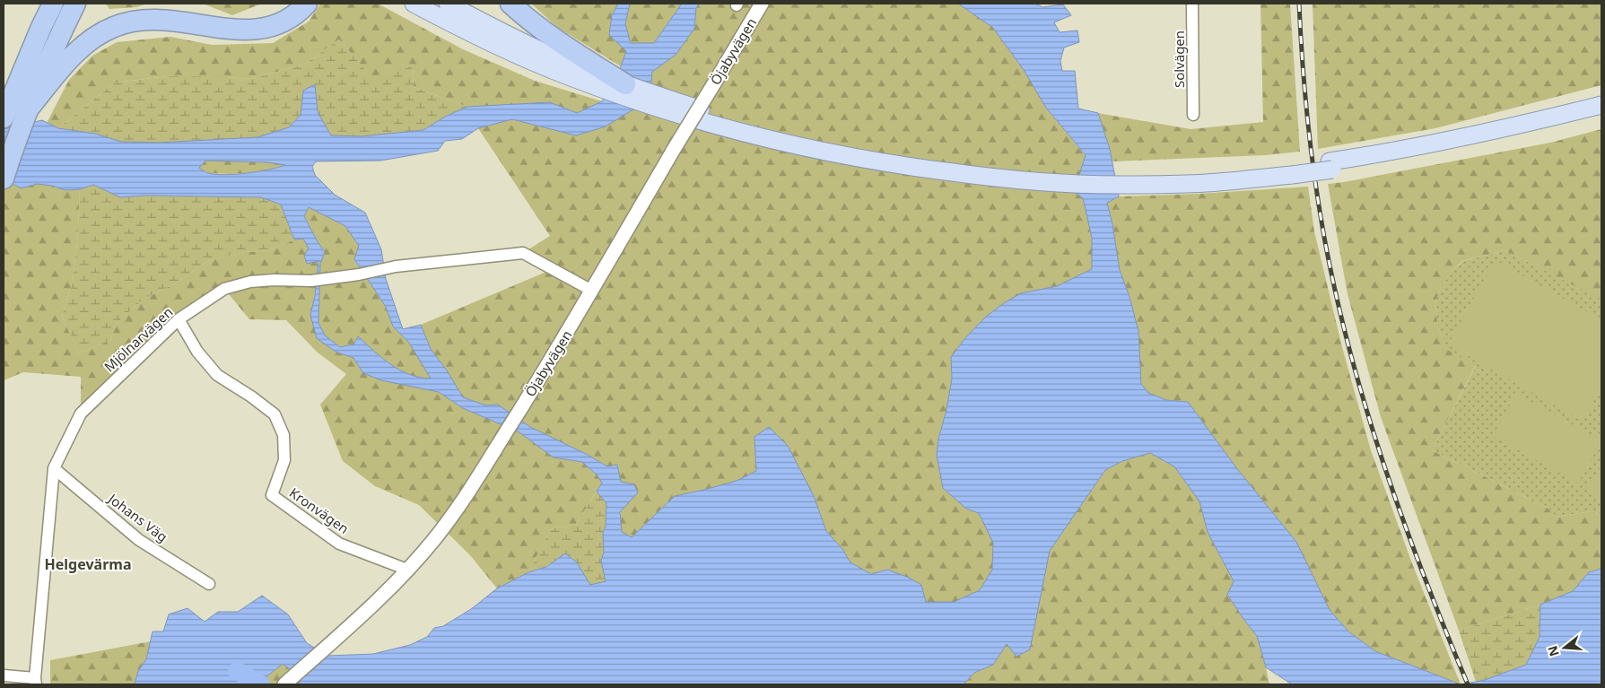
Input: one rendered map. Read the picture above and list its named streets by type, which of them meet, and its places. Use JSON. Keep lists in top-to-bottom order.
{
  "streets": {
    "street": [
      "Öjabyvägen",
      "Solvägen",
      "Mjölnarvägen",
      "Kronvägen",
      "Johans Väg"
    ]
  },
  "crossings": [
    ["Öjabyvägen", "Mjölnarvägen"],
    ["Öjabyvägen", "Kronvägen"],
    ["Mjölnarvägen", "Kronvägen"],
    ["Mjölnarvägen", "Johans Väg"]
  ],
  "districts": ["Helgevärma"],
  "north": "left"
}
